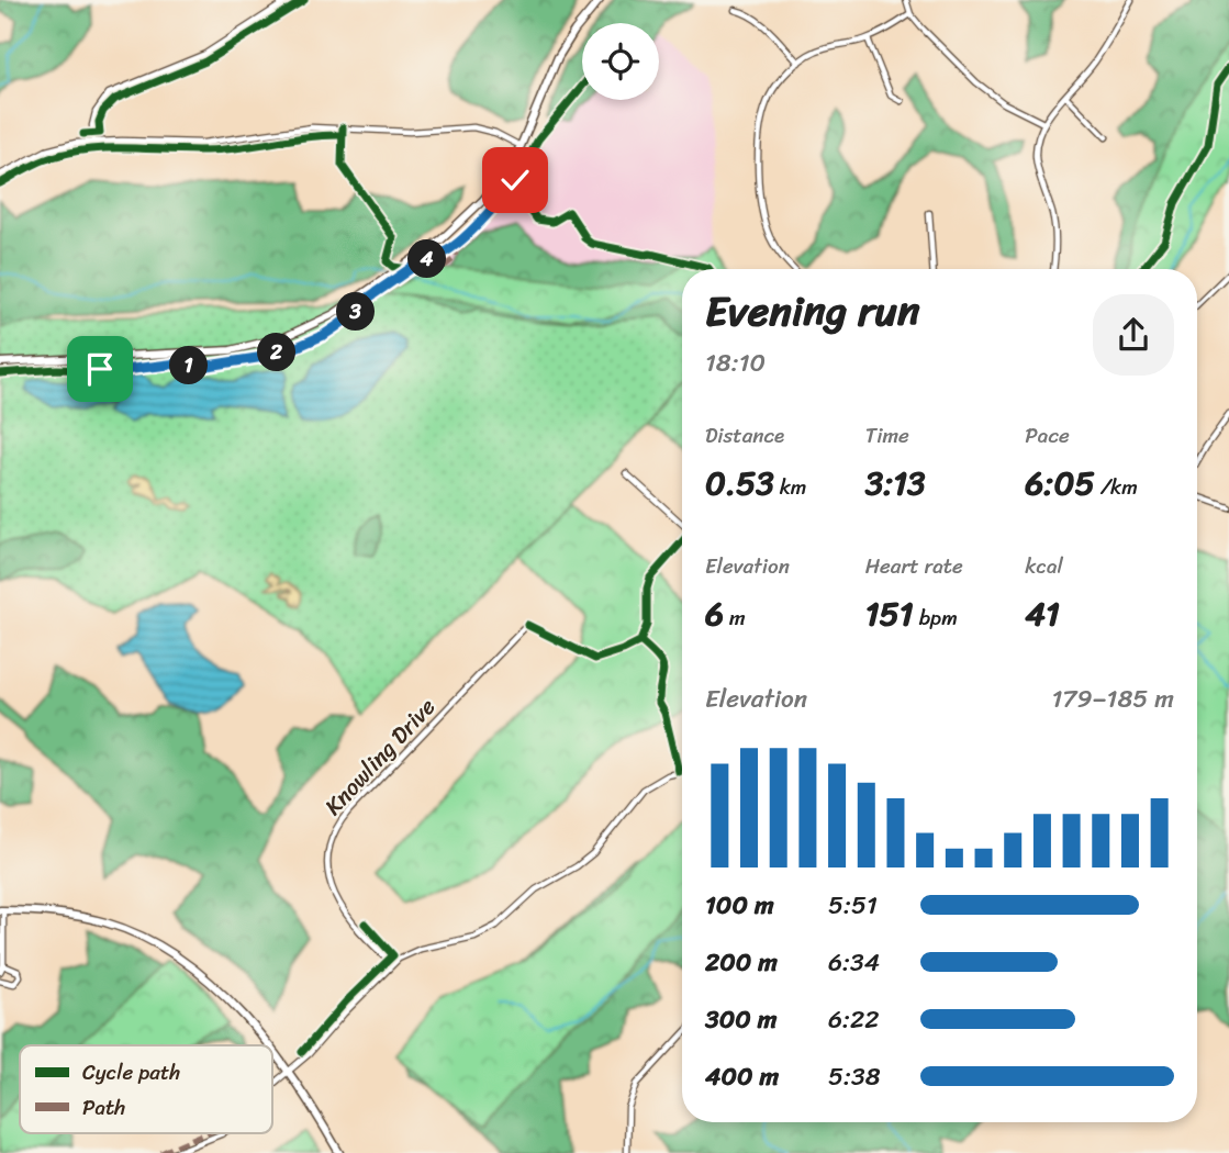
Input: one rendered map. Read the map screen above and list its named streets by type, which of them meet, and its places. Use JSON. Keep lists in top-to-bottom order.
{
  "streets": {
    "street": ["Knowling Drive"]
  },
  "legend": ["Cycle path", "Path"],
  "page": {
    "pins": [
      "4",
      "3",
      "2",
      "1"
    ],
    "heading": ["Evening run", "18:10"],
    "stats": [
      ["Distance", "0.53 km"],
      ["Time", "3:13"],
      ["Pace", "6:05 /km"],
      ["Elevation", "6 m"],
      ["Heart rate", "151 bpm"],
      ["kcal", "41"]
    ],
    "chart": ["Elevation", "179–185 m"],
    "list": [
      {
        "name": "100 m",
        "note": "5:51"
      },
      {
        "name": "200 m",
        "note": "6:34"
      },
      {
        "name": "300 m",
        "note": "6:22"
      },
      {
        "name": "400 m",
        "note": "5:38"
      }
    ]
  }
}
